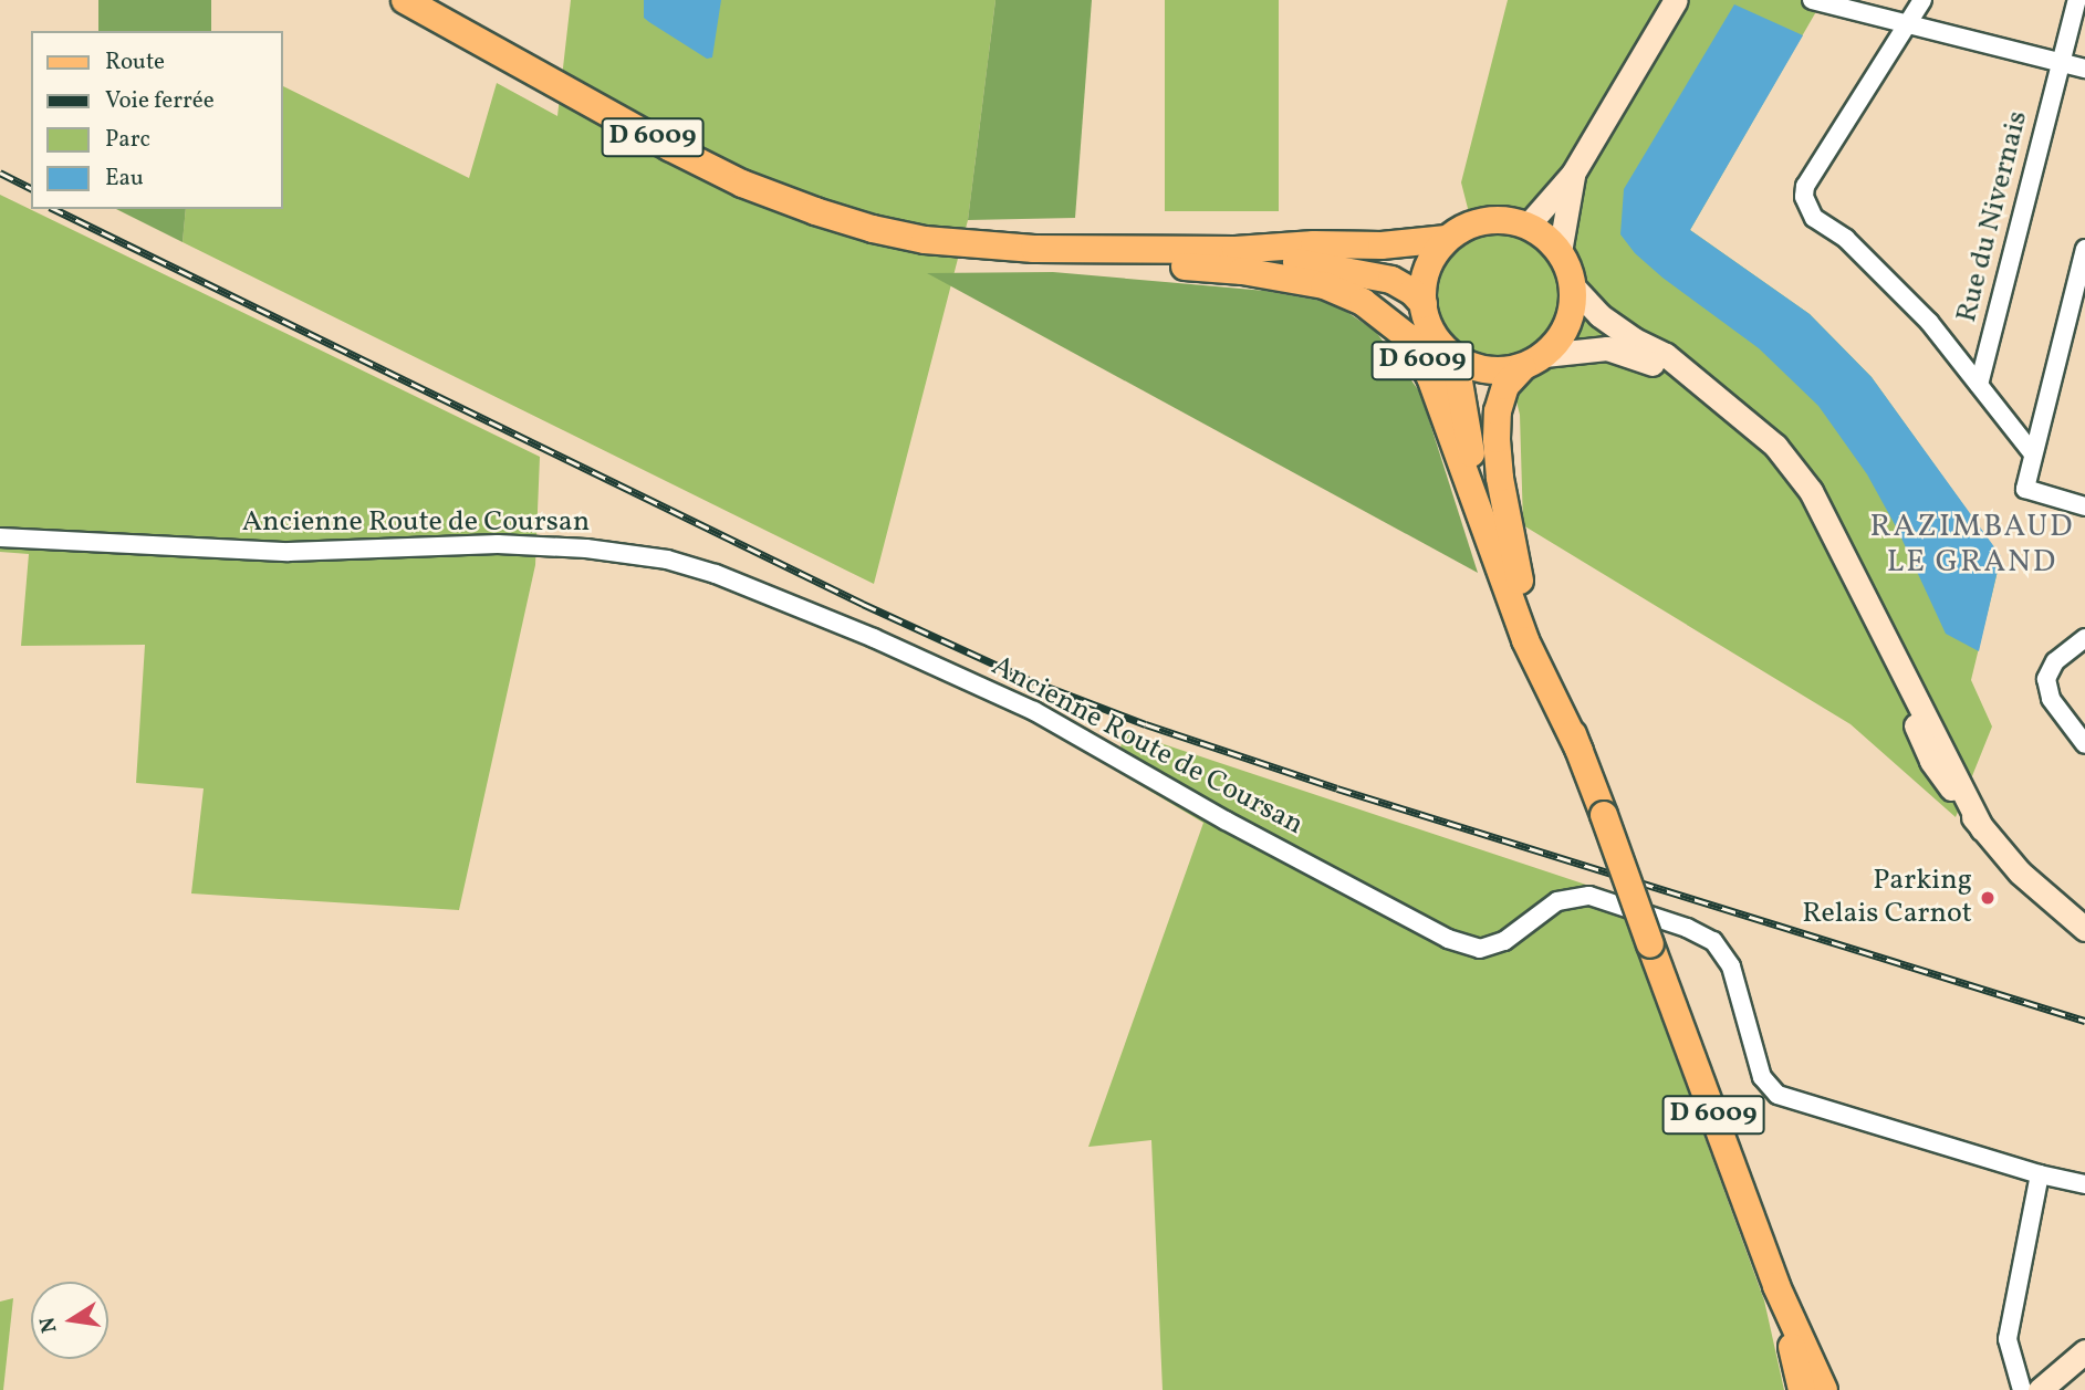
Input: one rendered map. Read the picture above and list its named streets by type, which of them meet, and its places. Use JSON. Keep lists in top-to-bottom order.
{
  "streets": {
    "main road": ["D 6009"],
    "street": ["Rue du Nivernais", "Ancienne Route de Coursan"]
  },
  "districts": ["RAZIMBAUD LE GRAND"],
  "places": ["Parking Relais Carnot"],
  "legend": [
    "Route",
    "Voie ferrée",
    "Parc",
    "Eau"
  ],
  "north": "left"
}
